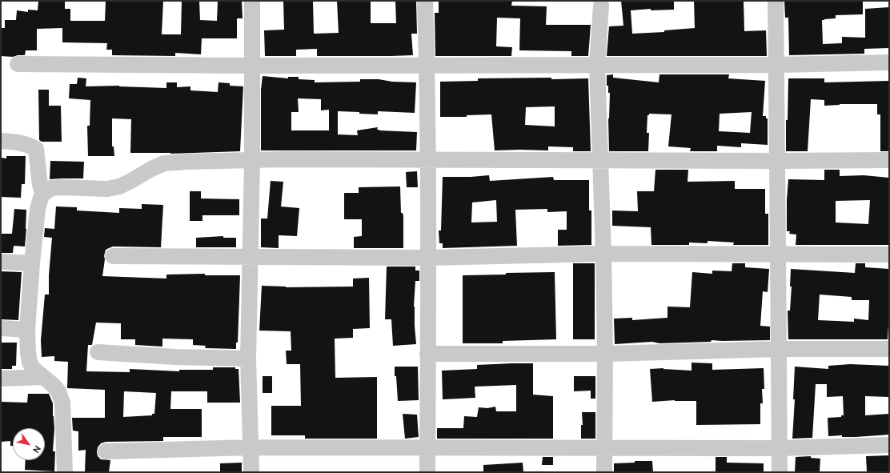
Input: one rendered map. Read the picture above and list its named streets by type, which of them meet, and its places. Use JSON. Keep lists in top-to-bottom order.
{
  "north": "bottom right"
}
